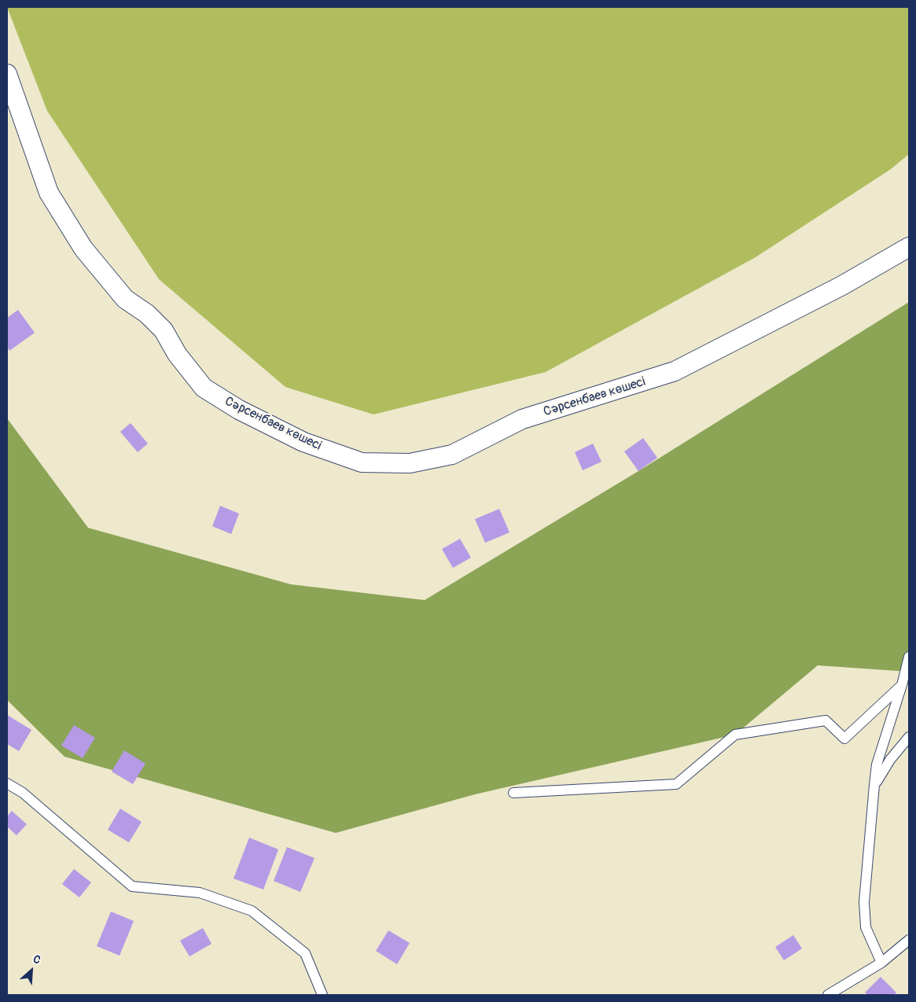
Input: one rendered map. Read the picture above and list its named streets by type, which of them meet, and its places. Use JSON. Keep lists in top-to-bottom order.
{
  "streets": {
    "street": ["Сәрсенбаев көшесі"]
  },
  "north": "top right"
}
